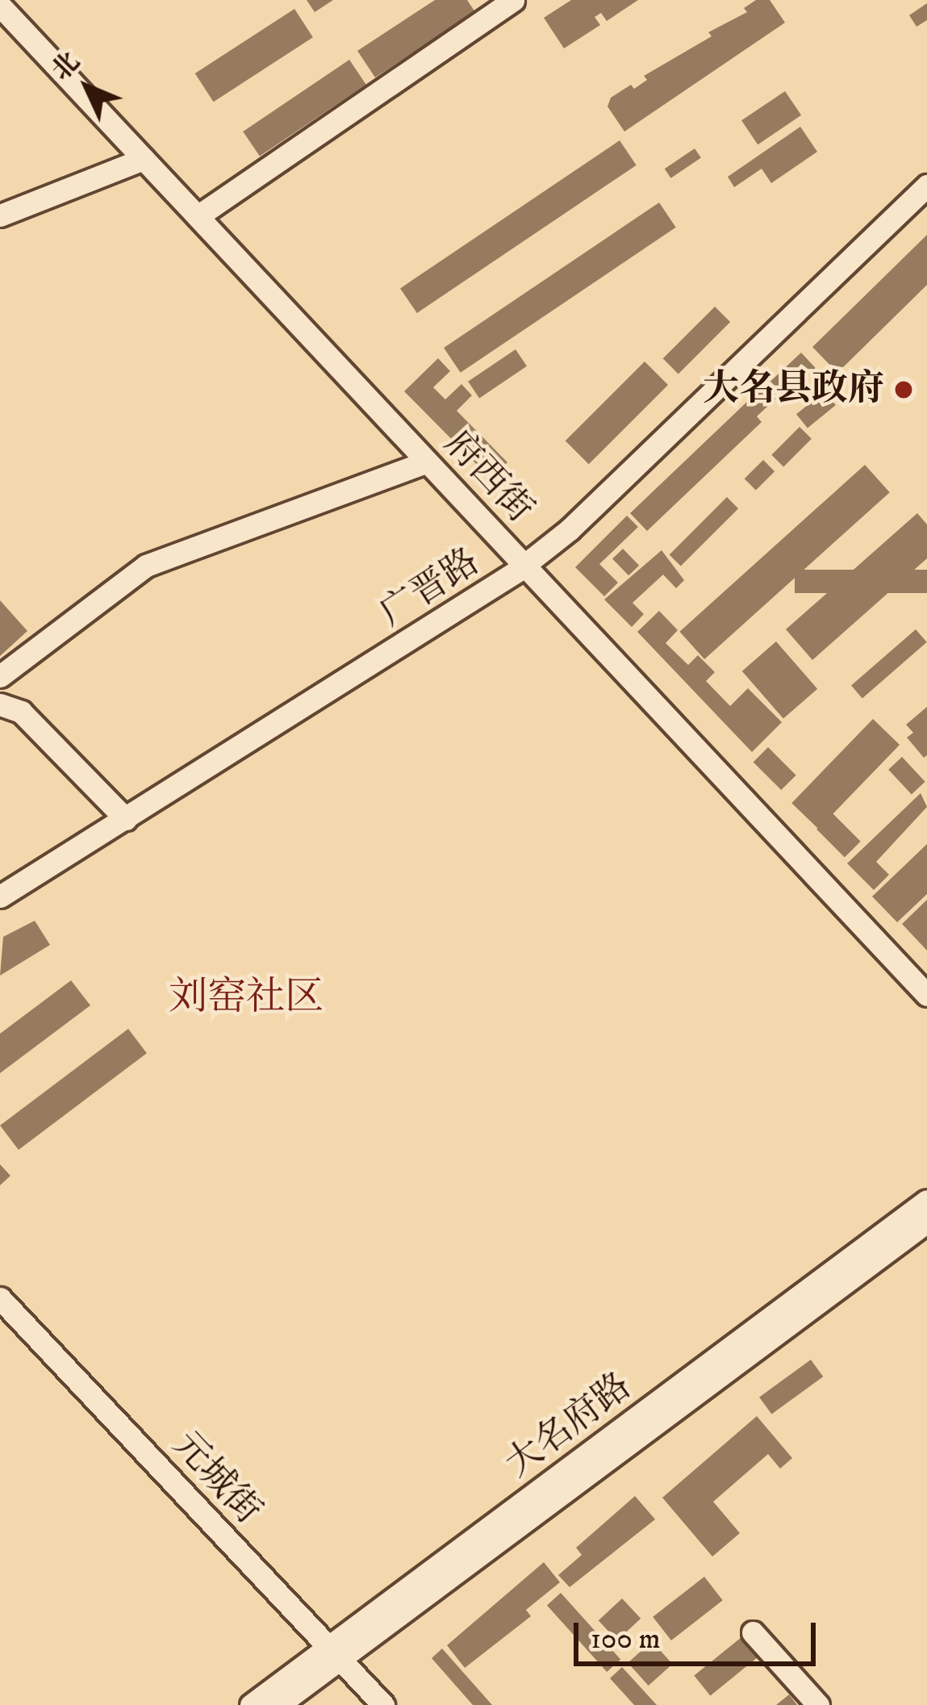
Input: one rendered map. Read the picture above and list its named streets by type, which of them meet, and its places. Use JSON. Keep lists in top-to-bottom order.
{
  "streets": {
    "street": [
      "府西街",
      "广晋路",
      "大名府路",
      "元城街"
    ]
  },
  "crossings": [
    ["府西街", "广晋路"],
    ["大名府路", "元城街"]
  ],
  "districts": ["刘窑社区"],
  "places": ["大名县政府"],
  "scale_bar": "100 m",
  "north": "top left"
}
